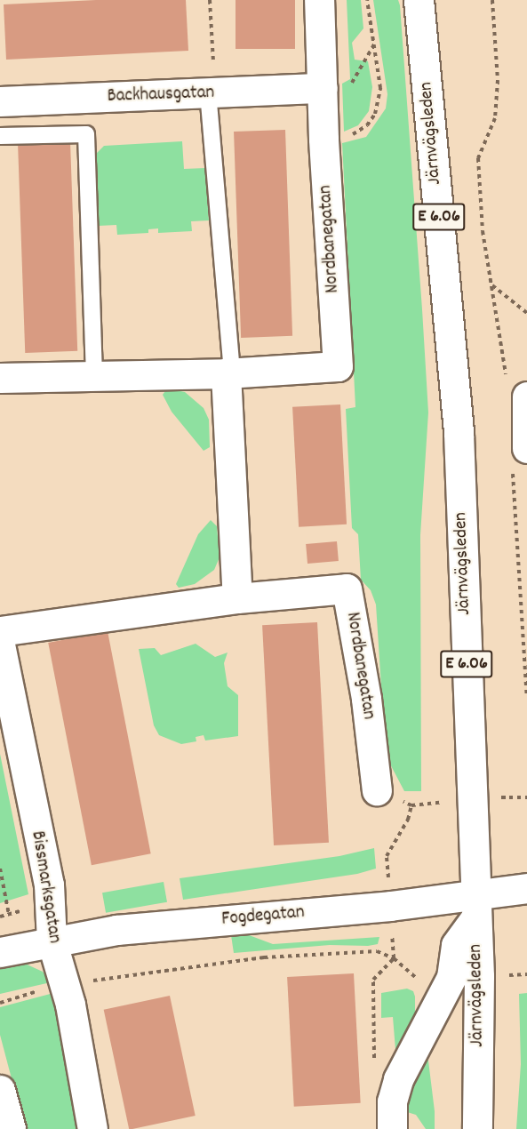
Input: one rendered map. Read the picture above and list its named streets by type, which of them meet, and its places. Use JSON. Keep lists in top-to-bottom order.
{
  "streets": {
    "main road": [
      "Backhausgatan",
      "Järnvägsleden",
      "E 6.06",
      "Nordbanegatan",
      "Bissmarksgatan",
      "Fogdegatan"
    ]
  },
  "crossings": [
    ["Backhausgatan", "Nordbanegatan"],
    ["Järnvägsleden", "Fogdegatan"],
    ["Bissmarksgatan", "Fogdegatan"]
  ]
}
